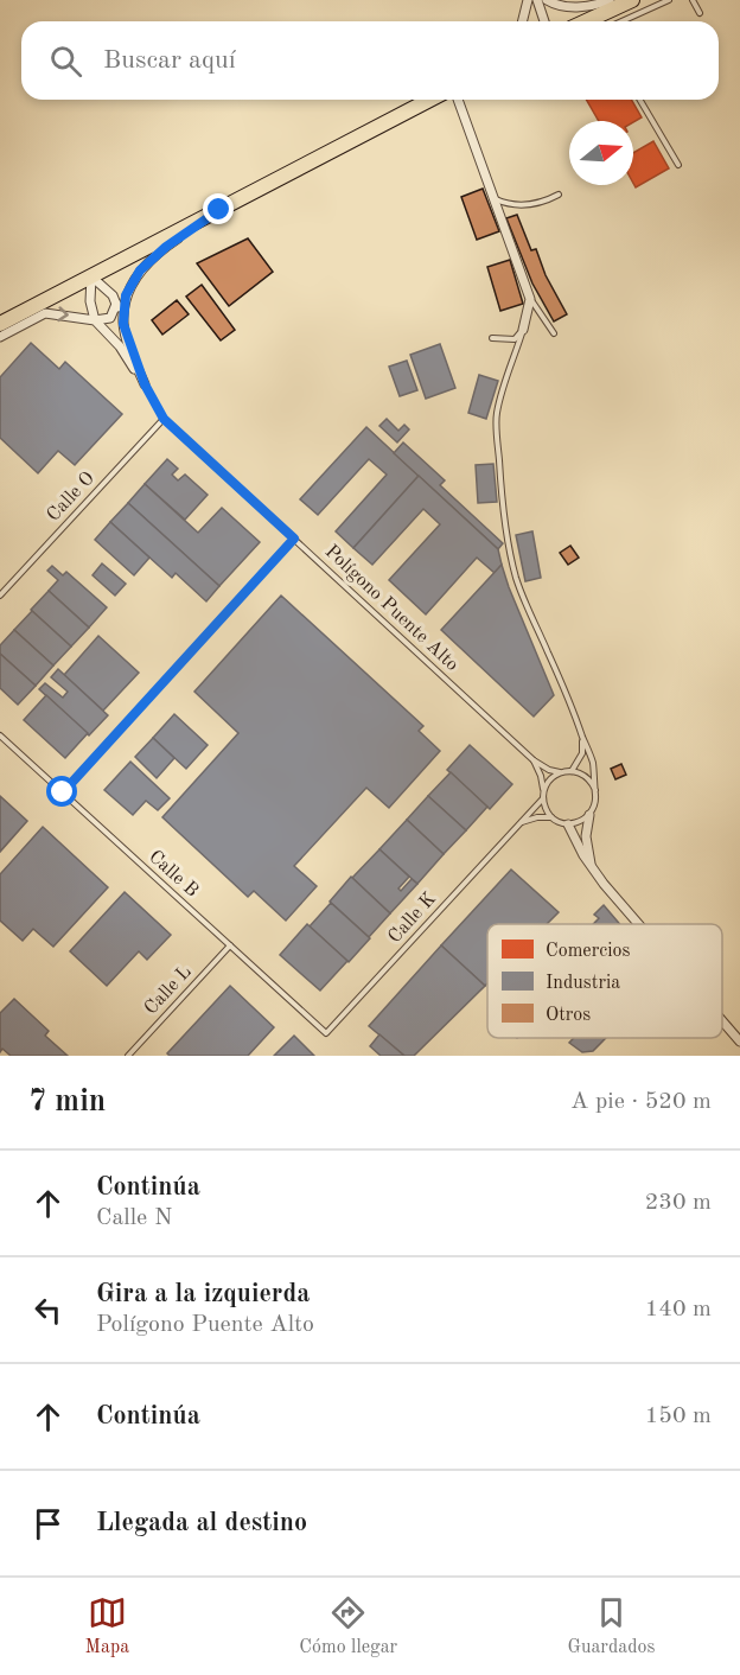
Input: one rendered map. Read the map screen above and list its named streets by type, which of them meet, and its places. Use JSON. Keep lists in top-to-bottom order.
{
  "streets": {
    "lane": [
      "Calle O",
      "Polígono Puente Alto",
      "Calle B",
      "Calle K",
      "Calle L"
    ]
  },
  "crossings": [
    ["Calle O", "Polígono Puente Alto"],
    ["Polígono Puente Alto", "Calle K"],
    ["Calle B", "Calle K"],
    ["Calle B", "Calle L"]
  ],
  "legend": ["Comercios", "Industria", "Otros"],
  "north": "right",
  "page": {
    "search": "Buscar aquí",
    "heading": ["7 min", "A pie · 520 m"],
    "list": [
      ["Continúa", "Calle N", "230 m"],
      ["Gira a la izquierda", "Polígono Puente Alto", "140 m"],
      ["Continúa", "150 m"],
      "Llegada al destino"
    ],
    "nav": ["Mapa", "Cómo llegar", "Guardados"]
  }
}
